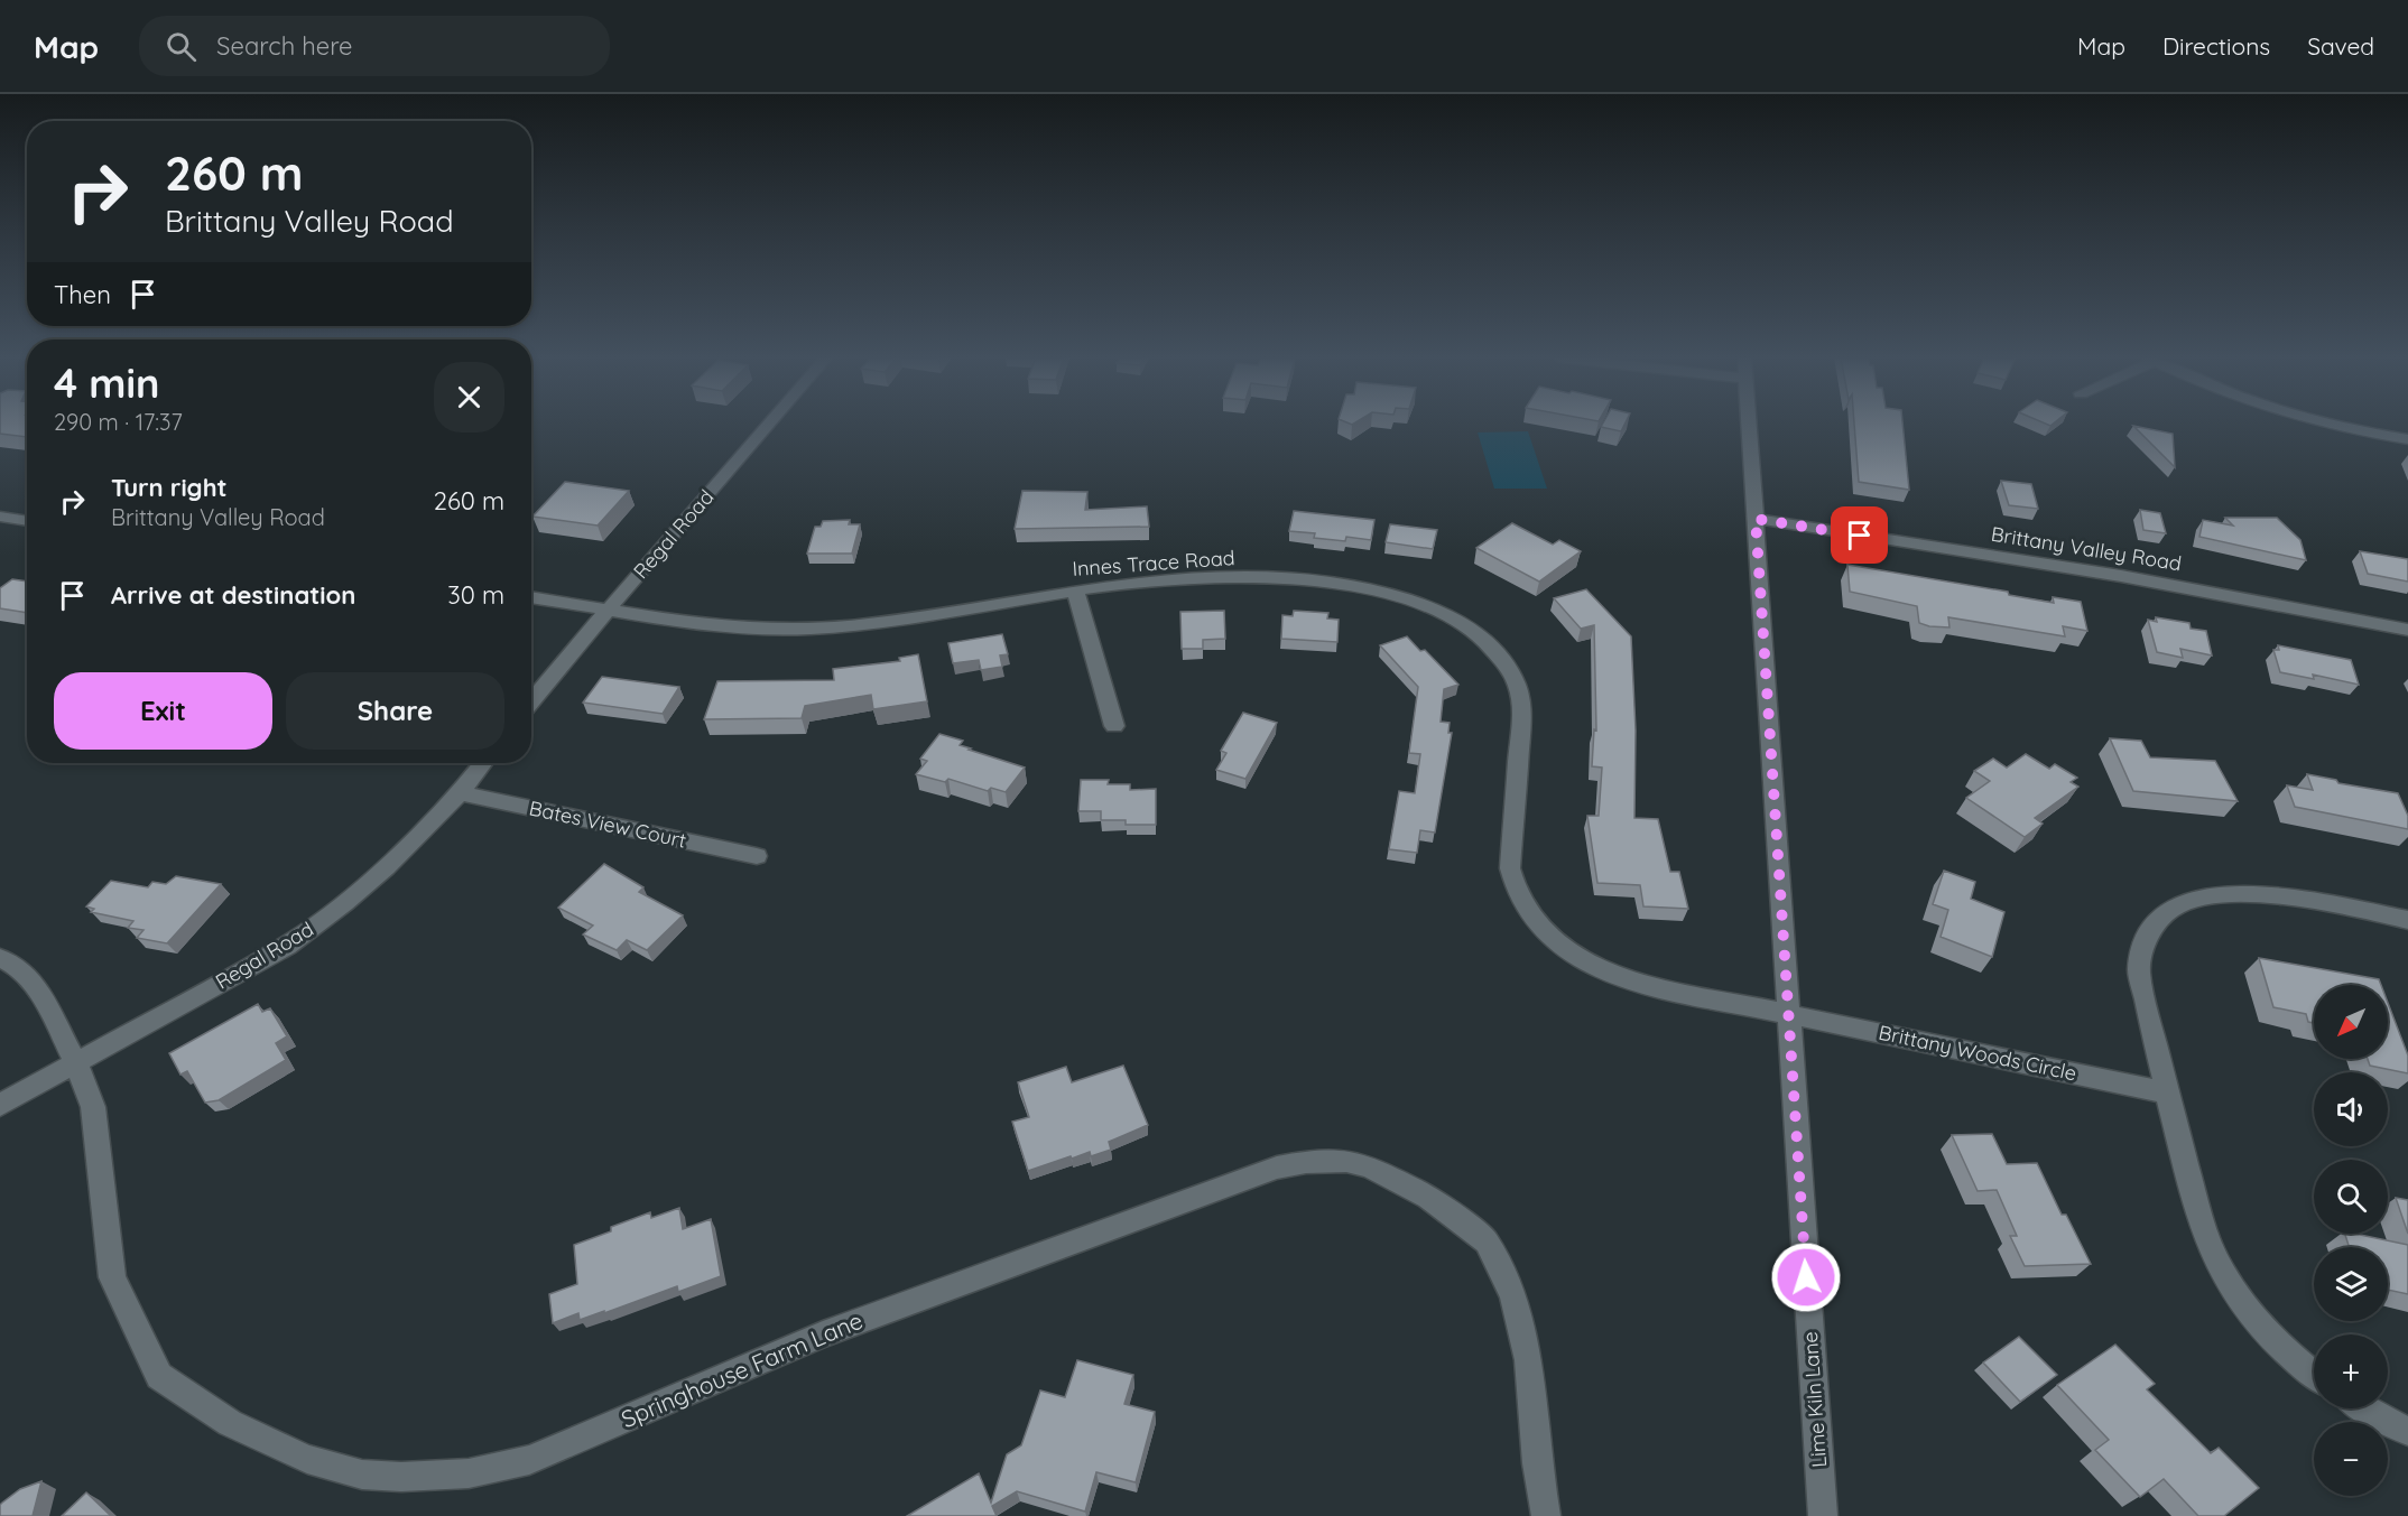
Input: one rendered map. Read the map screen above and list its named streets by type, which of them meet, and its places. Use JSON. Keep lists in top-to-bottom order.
{
  "streets": {
    "street": [
      "Regal Road",
      "Brittany Valley Road",
      "Innes Trace Road",
      "Bates View Court",
      "Brittany Woods Circle",
      "Springhouse Farm Lane",
      "Lime Kiln Lane"
    ]
  },
  "crossings": [
    ["Regal Road", "Innes Trace Road"],
    ["Regal Road", "Bates View Court"],
    ["Regal Road", "Springhouse Farm Lane"],
    ["Brittany Valley Road", "Lime Kiln Lane"],
    ["Innes Trace Road", "Brittany Woods Circle"],
    ["Innes Trace Road", "Lime Kiln Lane"],
    ["Brittany Woods Circle", "Lime Kiln Lane"]
  ],
  "north": "bottom left",
  "page": {
    "header": "Map",
    "search": "Search here",
    "nav": ["Map", "Directions", "Saved"],
    "turn": ["260 m", "Brittany Valley Road"],
    "then": "Then",
    "heading": ["4 min", "290 m · 17:37"],
    "list": [
      {
        "name": "Turn right",
        "note": "Brittany Valley Road",
        "value": "260 m"
      },
      {
        "name": "Arrive at destination",
        "value": "30 m"
      }
    ],
    "buttons": ["Exit", "Share"],
    "map_buttons": ["+", "−"]
  }
}
